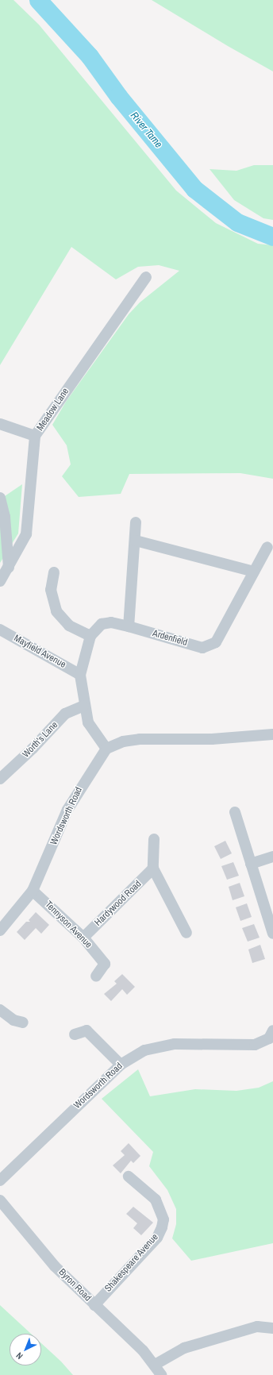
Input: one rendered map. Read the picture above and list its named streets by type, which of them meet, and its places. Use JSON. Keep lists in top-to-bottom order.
{
  "streets": {
    "street": [
      "Meadow Lane",
      "Ardenfield",
      "Mayfield Avenue",
      "Worth's Lane",
      "Wordsworth Road",
      "Hardywood Road",
      "Tennyson Avenue",
      "Shakespeare Avenue",
      "Byron Road"
    ]
  },
  "crossings": [
    ["Wordsworth Road", "Tennyson Avenue"],
    ["Hardywood Road", "Tennyson Avenue"],
    ["Shakespeare Avenue", "Byron Road"]
  ],
  "water": ["River Tame"],
  "north": "bottom left"
}
